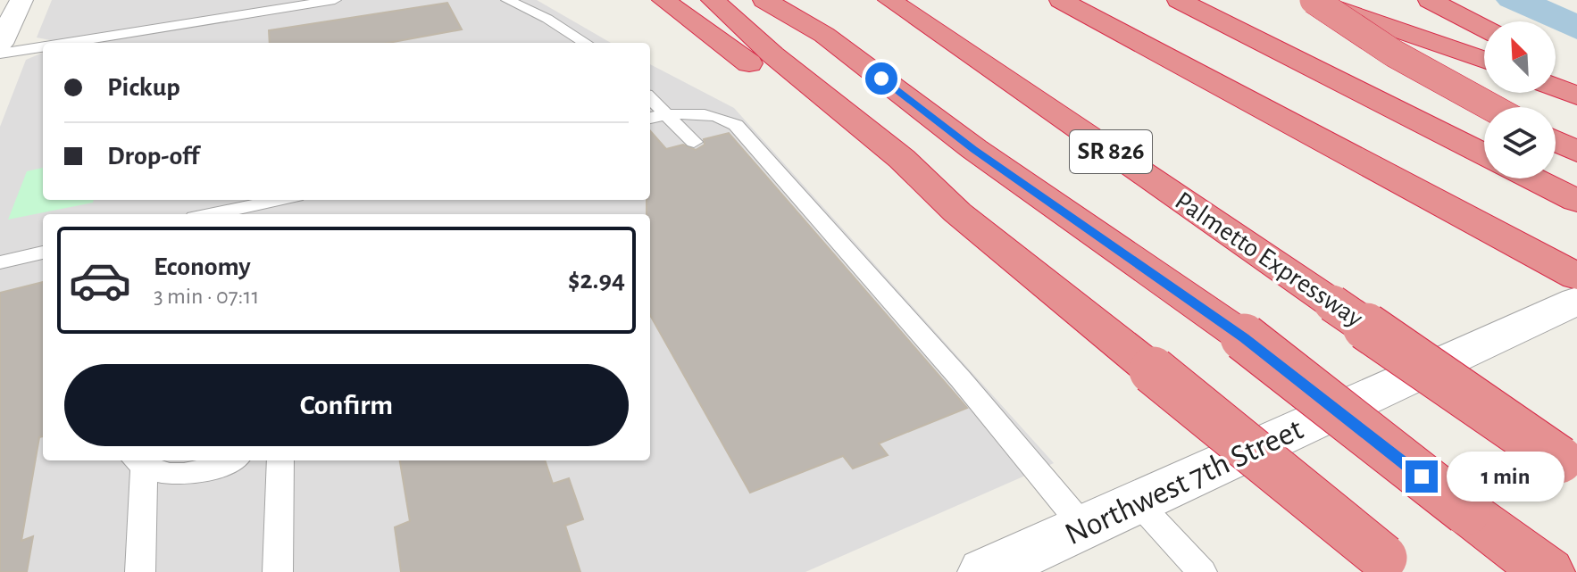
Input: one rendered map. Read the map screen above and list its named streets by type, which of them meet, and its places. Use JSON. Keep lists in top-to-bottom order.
{
  "streets": {
    "highway": ["SR 826", "Palmetto Expressway"],
    "street": ["Northwest 7th Street"]
  },
  "north": "top left",
  "page": {
    "banner": ["Pickup", "Drop-off"],
    "list": [
      {
        "name": "Economy",
        "note": "3 min · 07:11",
        "value": "$2.94"
      }
    ],
    "buttons": "Confirm",
    "bubble": "1 min"
  }
}
